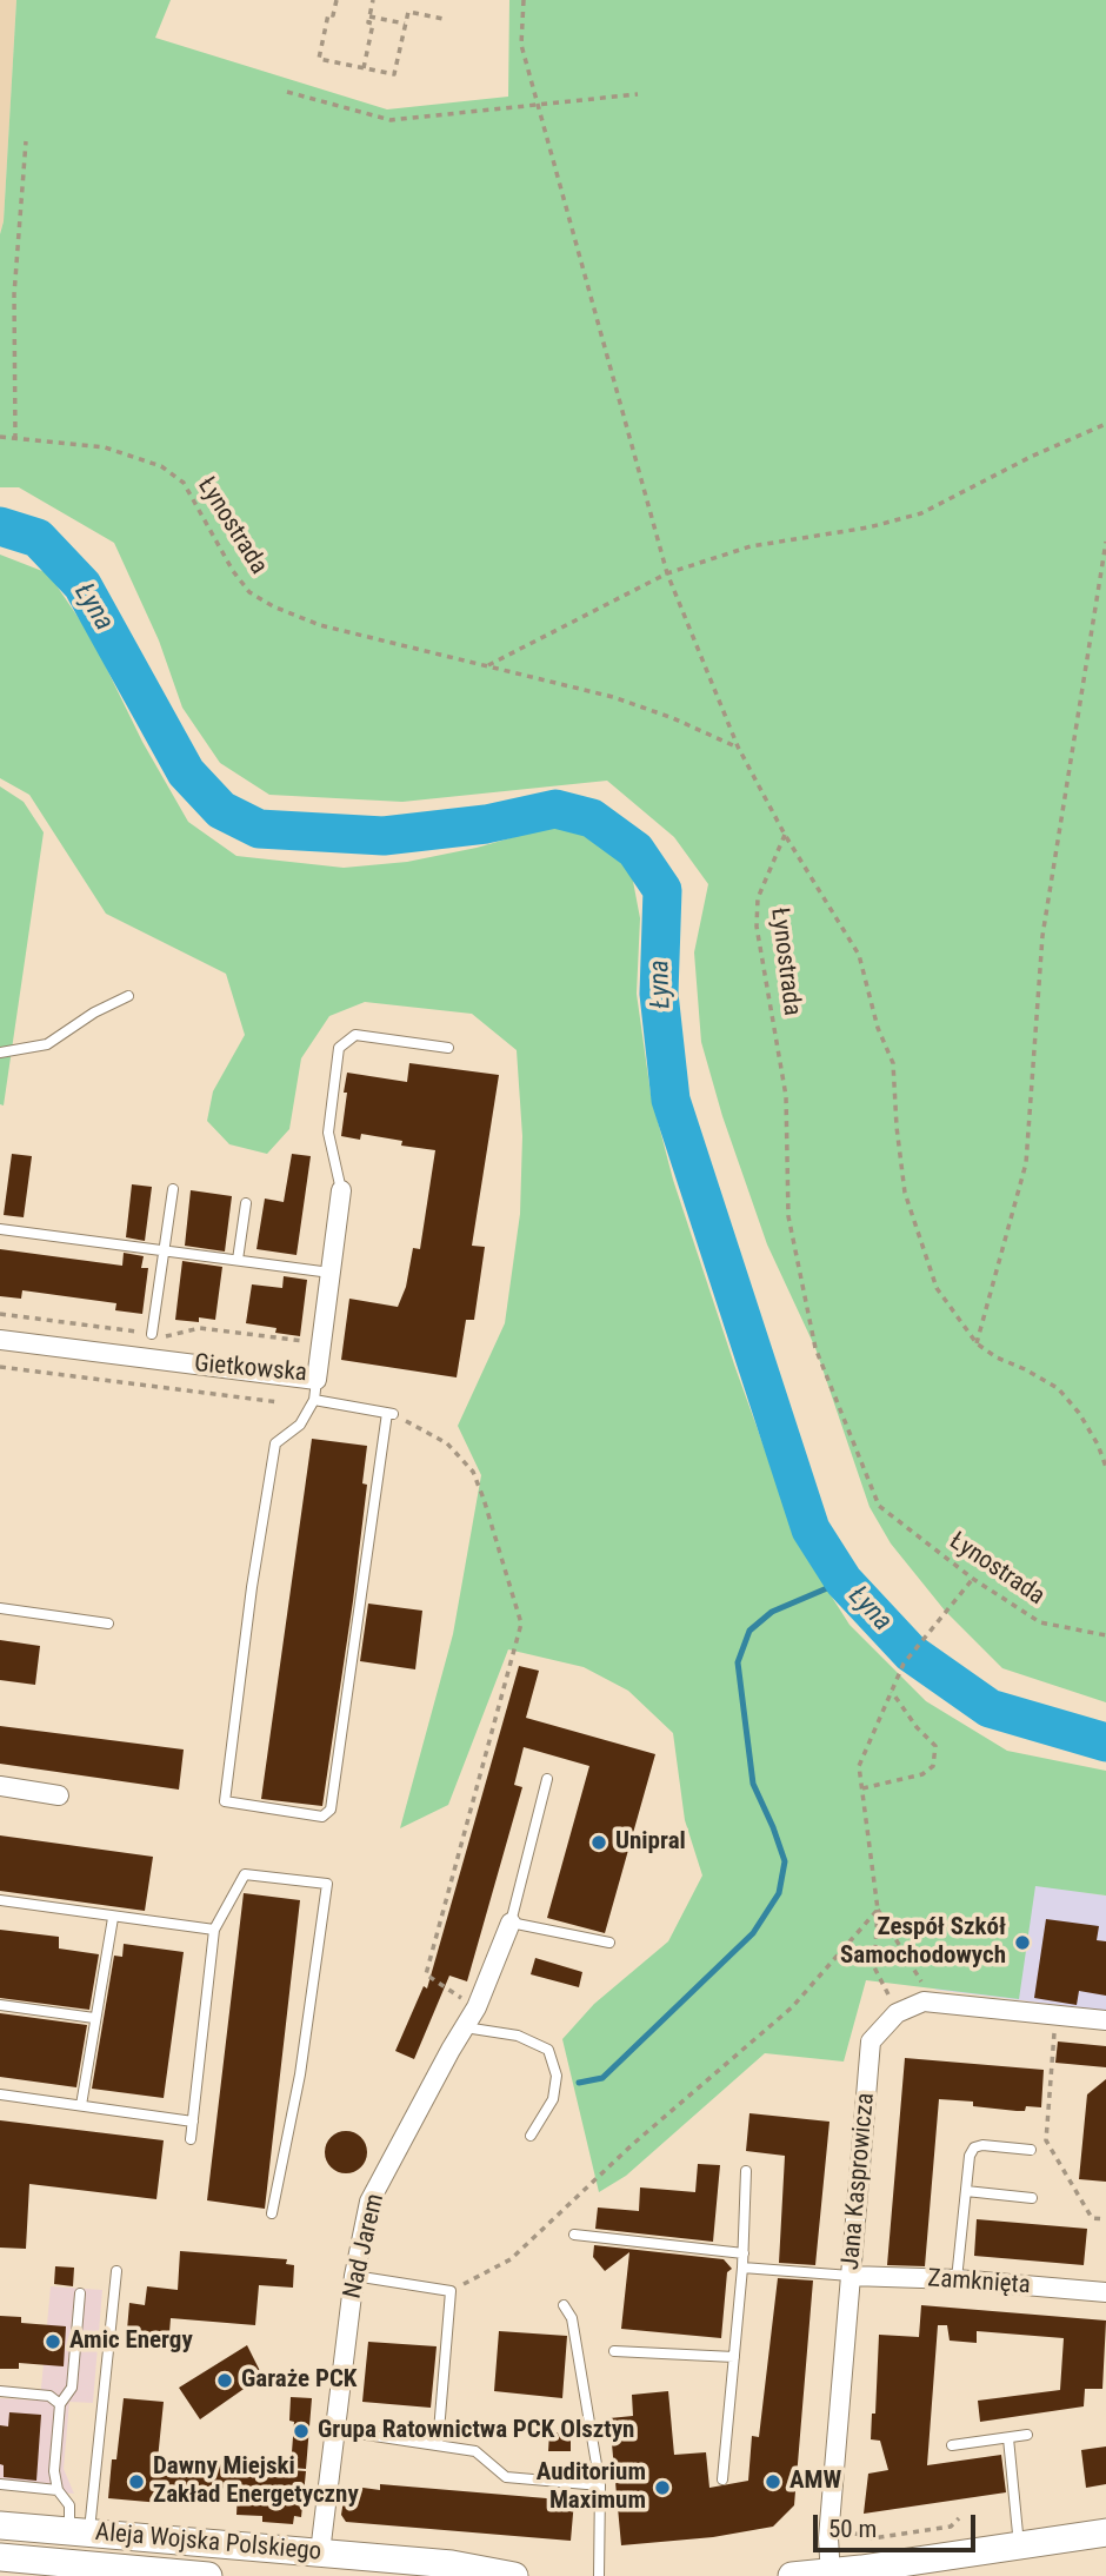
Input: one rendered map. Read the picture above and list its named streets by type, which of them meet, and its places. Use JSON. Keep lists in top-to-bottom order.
{
  "streets": {
    "main road": ["Aleja Wojska Polskiego"],
    "street": [
      "Gietkowska",
      "Jana Kasprowicza",
      "Nad Jarem",
      "Zamknięta"
    ],
    "path": ["Łynostrada"]
  },
  "crossings": [
    ["Jana Kasprowicza", "Zamknięta"],
    ["Nad Jarem", "Aleja Wojska Polskiego"]
  ],
  "water": ["Łyna"],
  "places": [
    "Unipral",
    "Zespół Szkół Samochodowych",
    "Amic Energy",
    "Garaże PCK",
    "Grupa Ratownictwa PCK Olsztyn",
    "Dawny Miejski Zakład Energetyczny",
    "AMW",
    "Auditorium Maximum"
  ],
  "scale_bar": "50 m"
}
